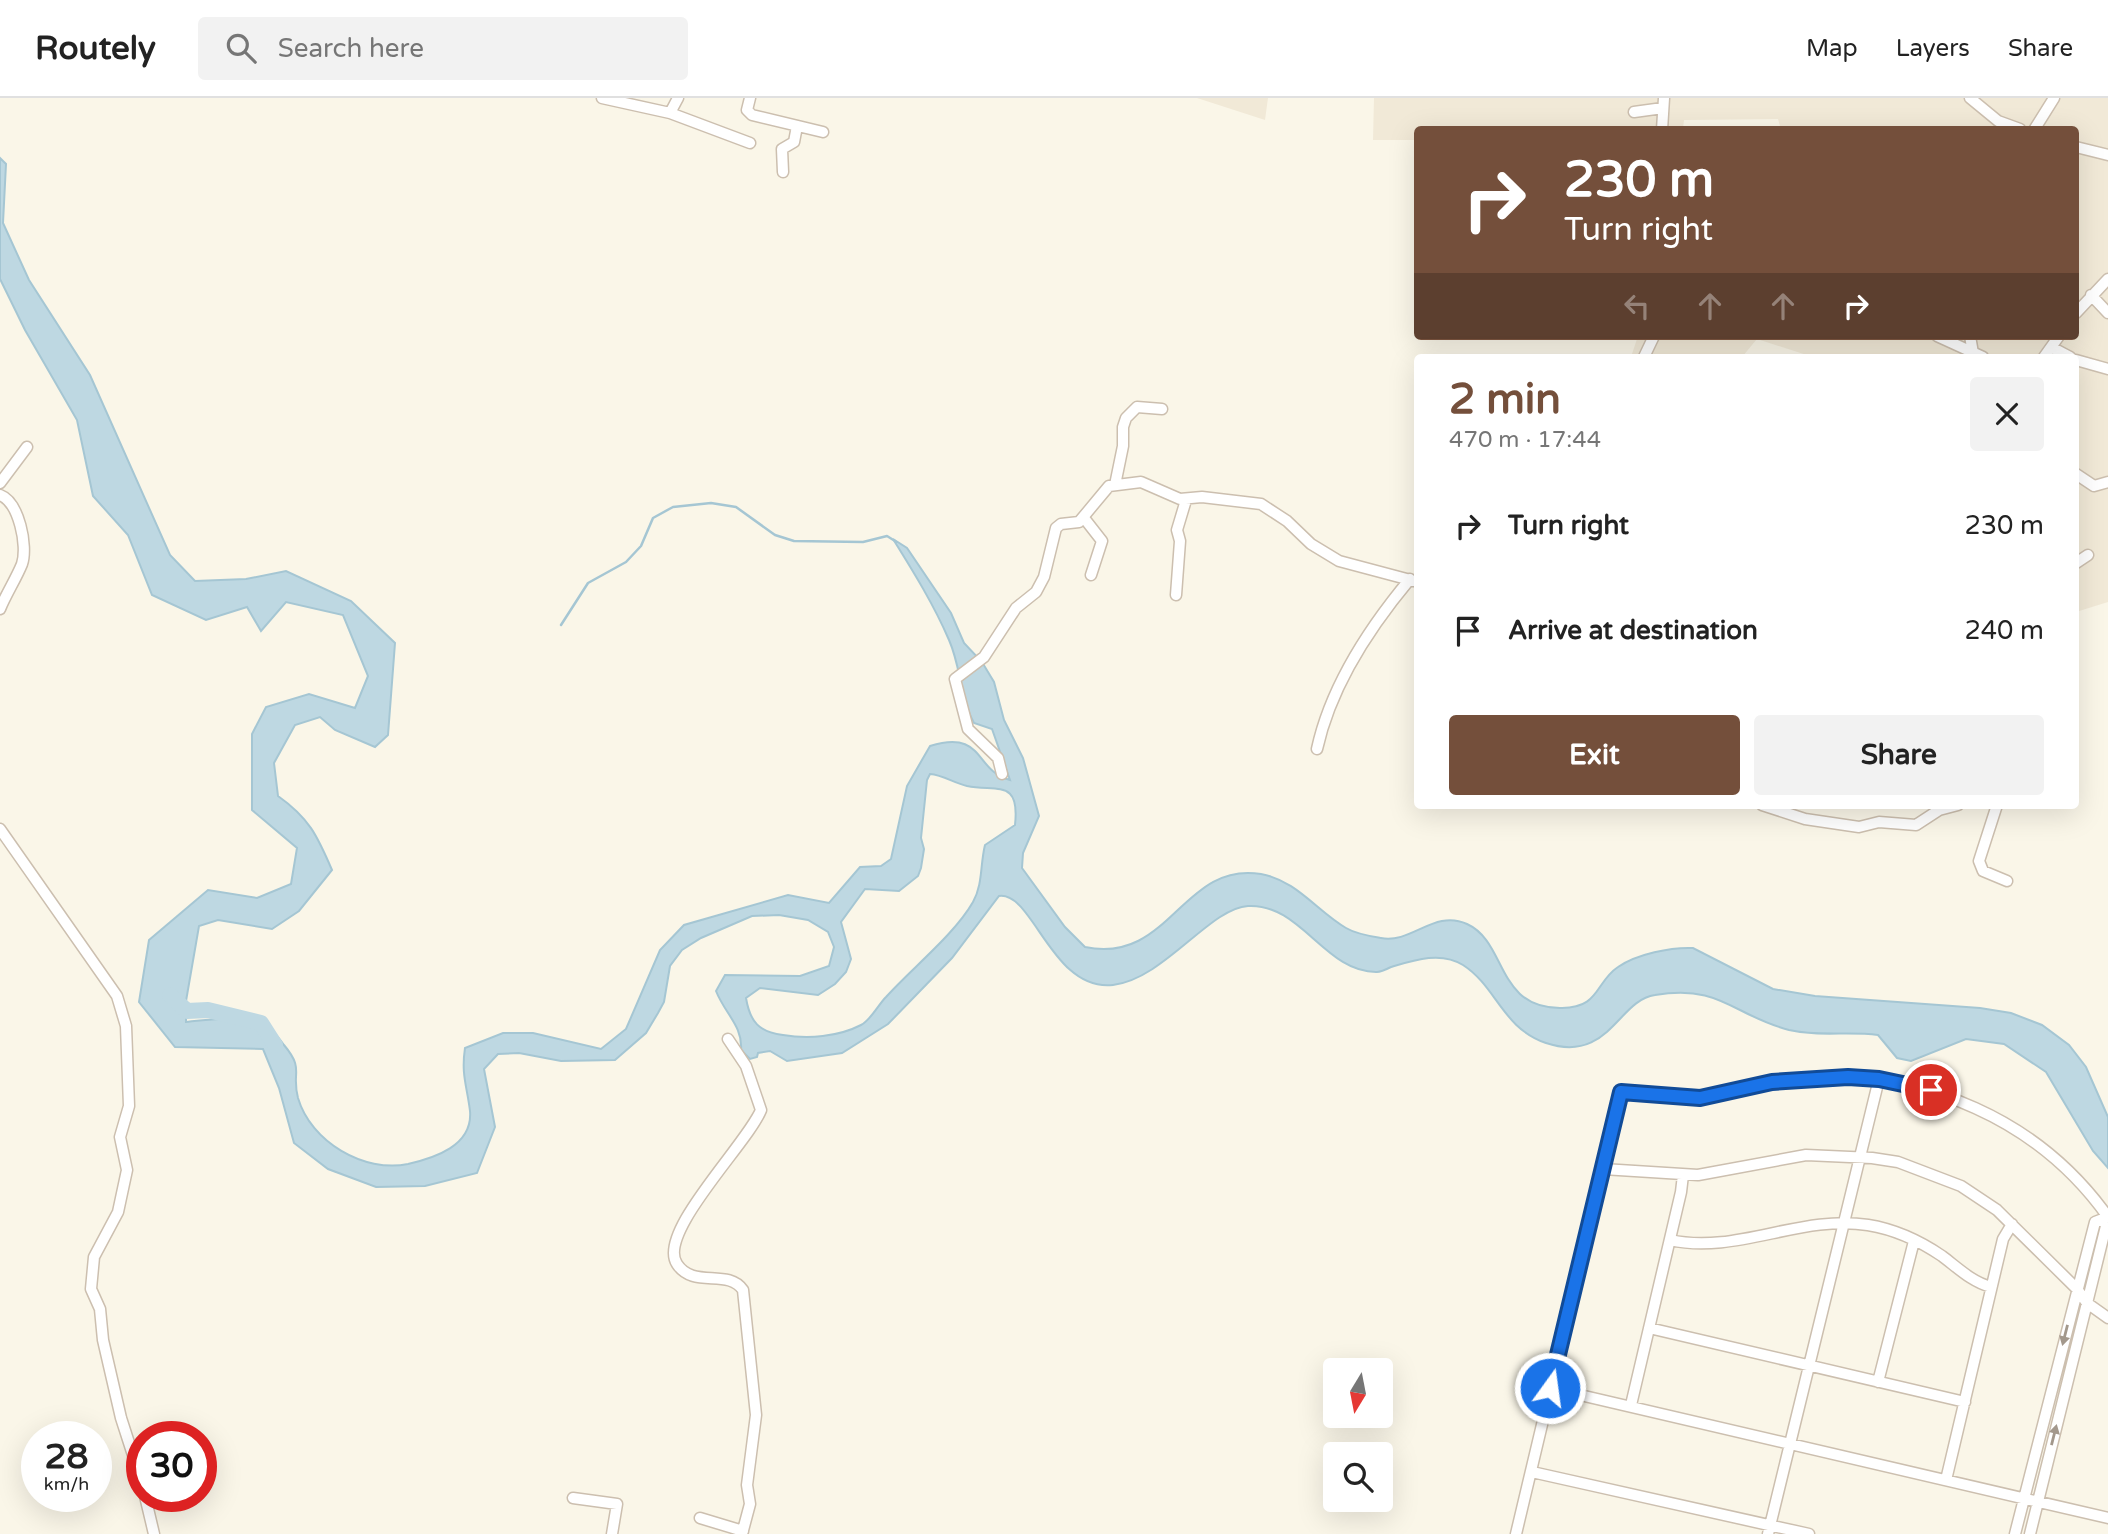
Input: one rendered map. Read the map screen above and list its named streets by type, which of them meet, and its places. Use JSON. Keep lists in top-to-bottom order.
{
  "north": "bottom",
  "page": {
    "header": "Routely",
    "search": "Search here",
    "nav": ["Map", "Layers", "Share"],
    "turn": ["230 m", "Turn right"],
    "heading": ["2 min", "470 m · 17:44"],
    "list": [
      {
        "name": "Turn right",
        "value": "230 m"
      },
      {
        "name": "Arrive at destination",
        "value": "240 m"
      }
    ],
    "buttons": ["Exit", "Share"],
    "speed": "28 km/h",
    "limit": "30"
  }
}
